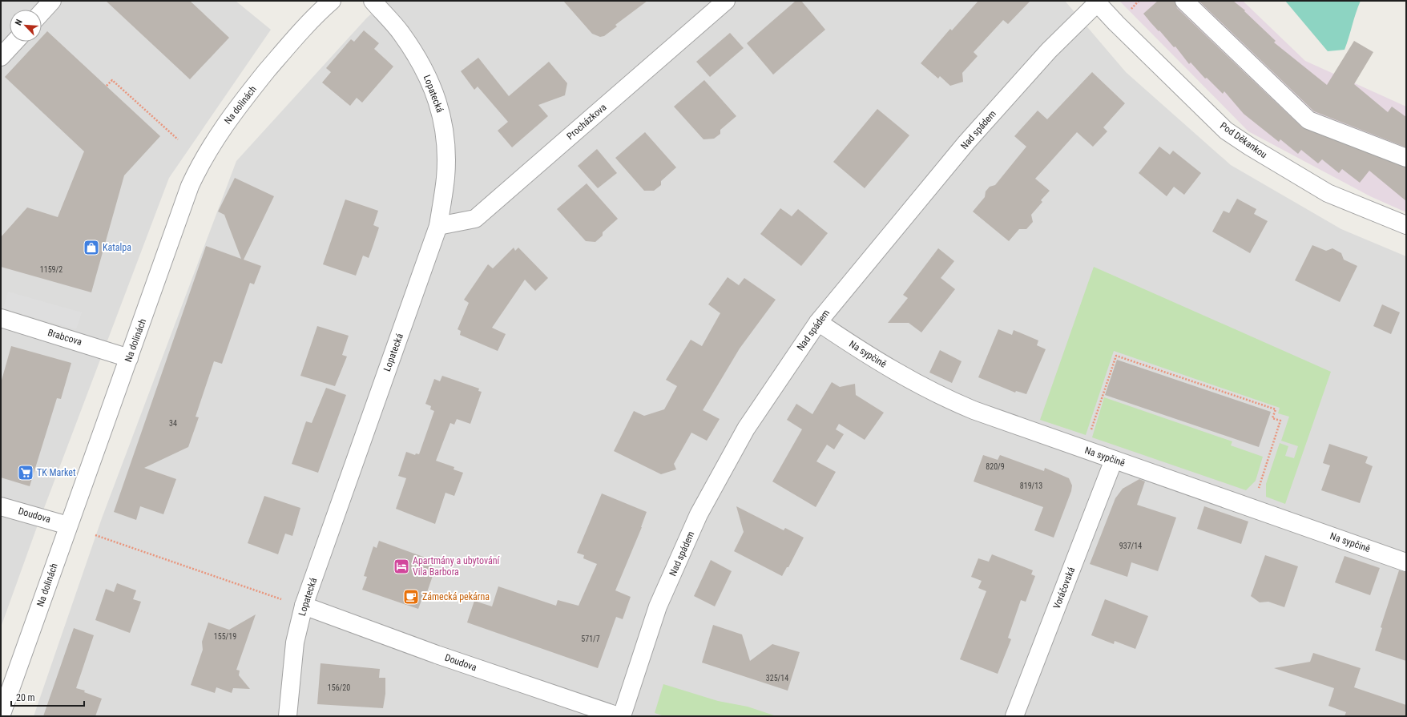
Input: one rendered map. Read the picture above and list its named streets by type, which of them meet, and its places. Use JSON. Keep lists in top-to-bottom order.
{
  "streets": {
    "street": [
      "Lopatecká",
      "Na dolinách",
      "Procházkova",
      "Nad spádem",
      "Pod Děkankou",
      "Brabcova",
      "Na sypčině",
      "Doudova",
      "Voráčovská"
    ]
  },
  "crossings": [
    ["Lopatecká", "Procházkova"],
    ["Lopatecká", "Doudova"],
    ["Na dolinách", "Brabcova"],
    ["Na dolinách", "Doudova"],
    ["Nad spádem", "Pod Děkankou"],
    ["Nad spádem", "Na sypčině"],
    ["Na sypčině", "Voráčovská"]
  ],
  "places": {
    "shop": ["Katalpa"],
    "supermarket": ["TK Market"],
    "hotel": ["Apartmány a ubytování Vila Barbora"],
    "cafe": ["Zámecká pekárna"]
  },
  "house_numbers": [
    "1159/2",
    "34",
    "820/9",
    "819/13",
    "937/14",
    "155/19",
    "571/7",
    "325/14",
    "156/20"
  ],
  "scale_bar": "20 m",
  "north": "top left"
}
